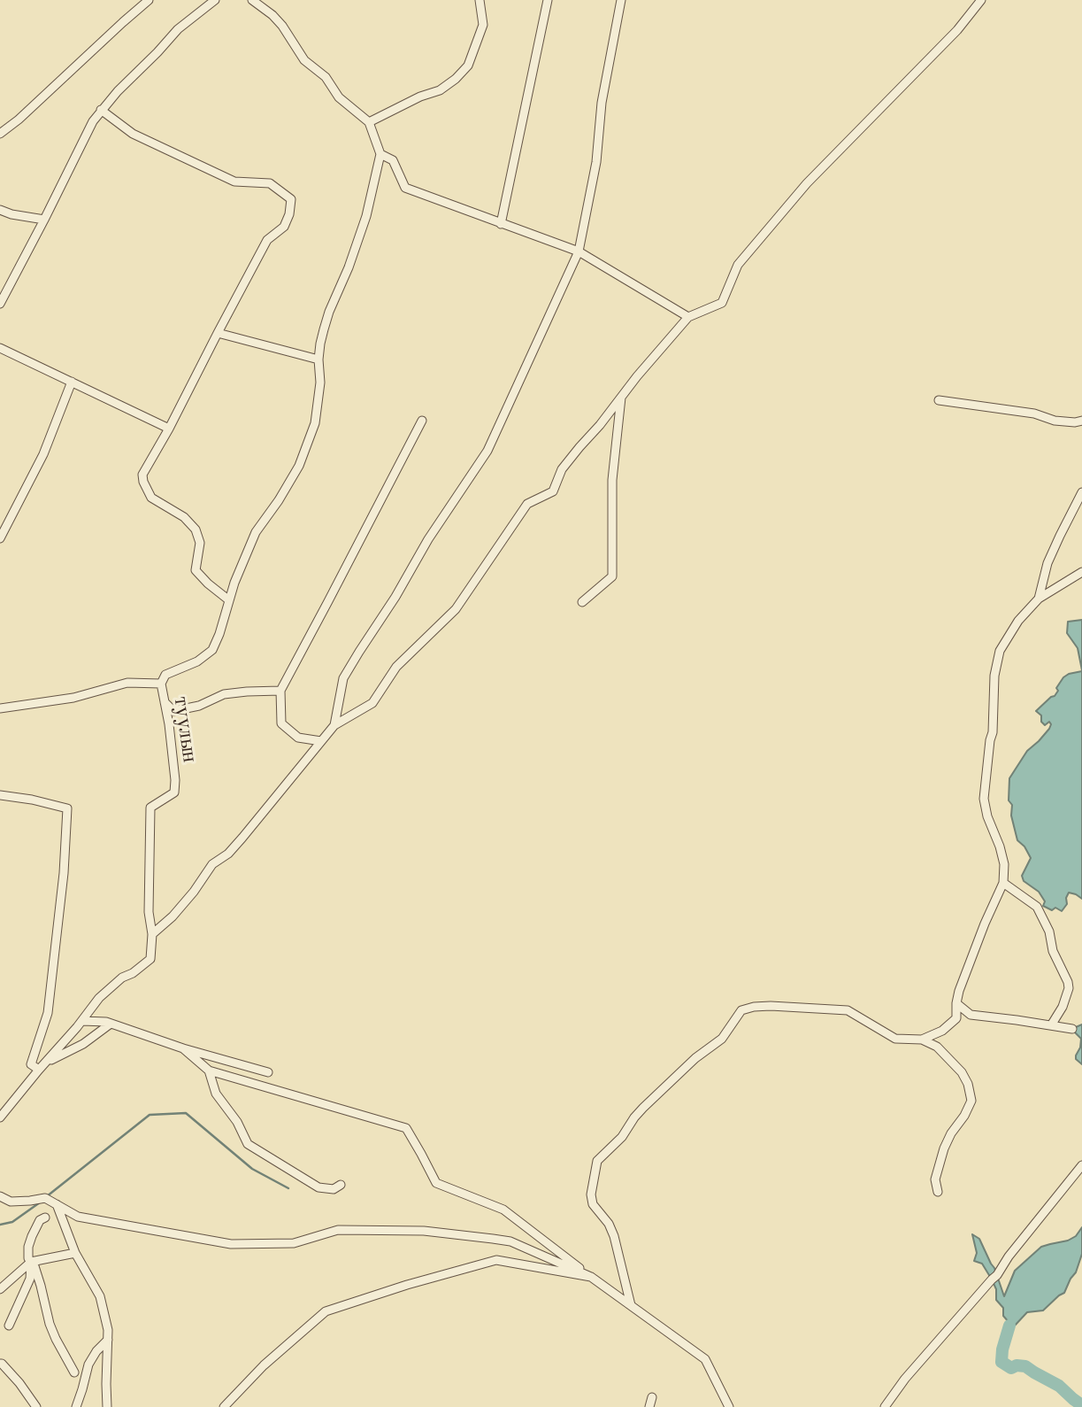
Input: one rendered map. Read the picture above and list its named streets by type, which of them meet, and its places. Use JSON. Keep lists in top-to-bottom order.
{
  "streets": {
    "street": ["туулын"]
  }
}
